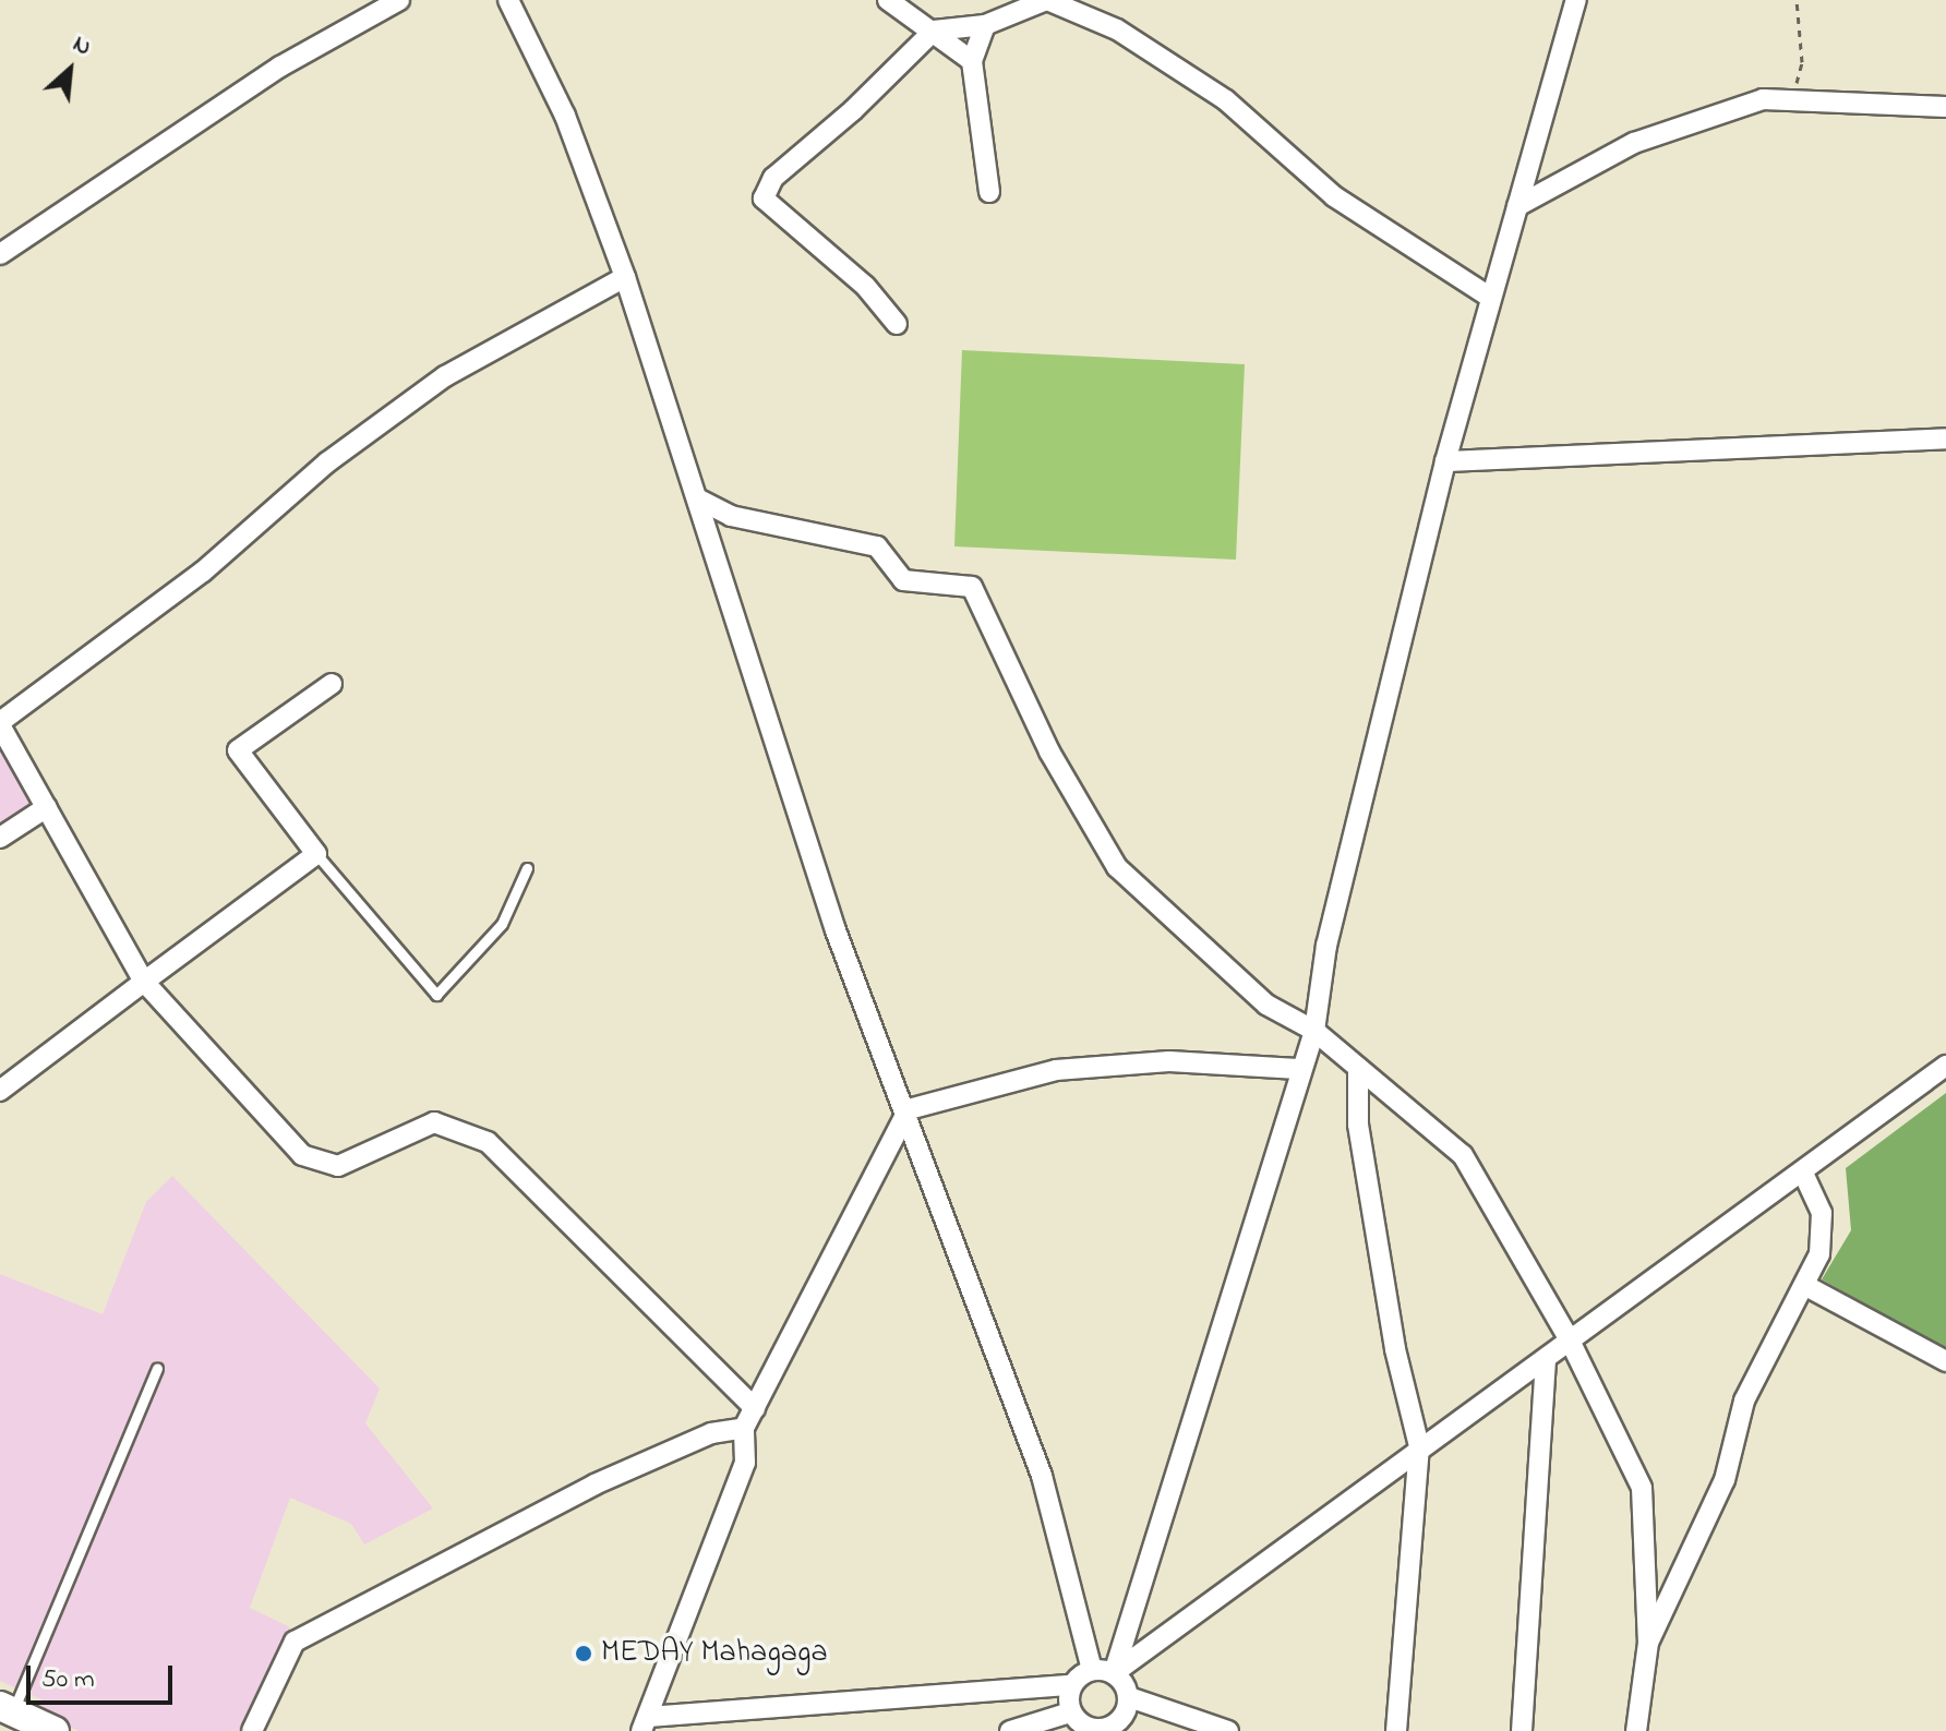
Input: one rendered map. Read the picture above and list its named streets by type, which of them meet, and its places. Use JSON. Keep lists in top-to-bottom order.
{
  "places": ["MEDAY Mahagaga"],
  "scale_bar": "50 m",
  "north": "top right"
}
